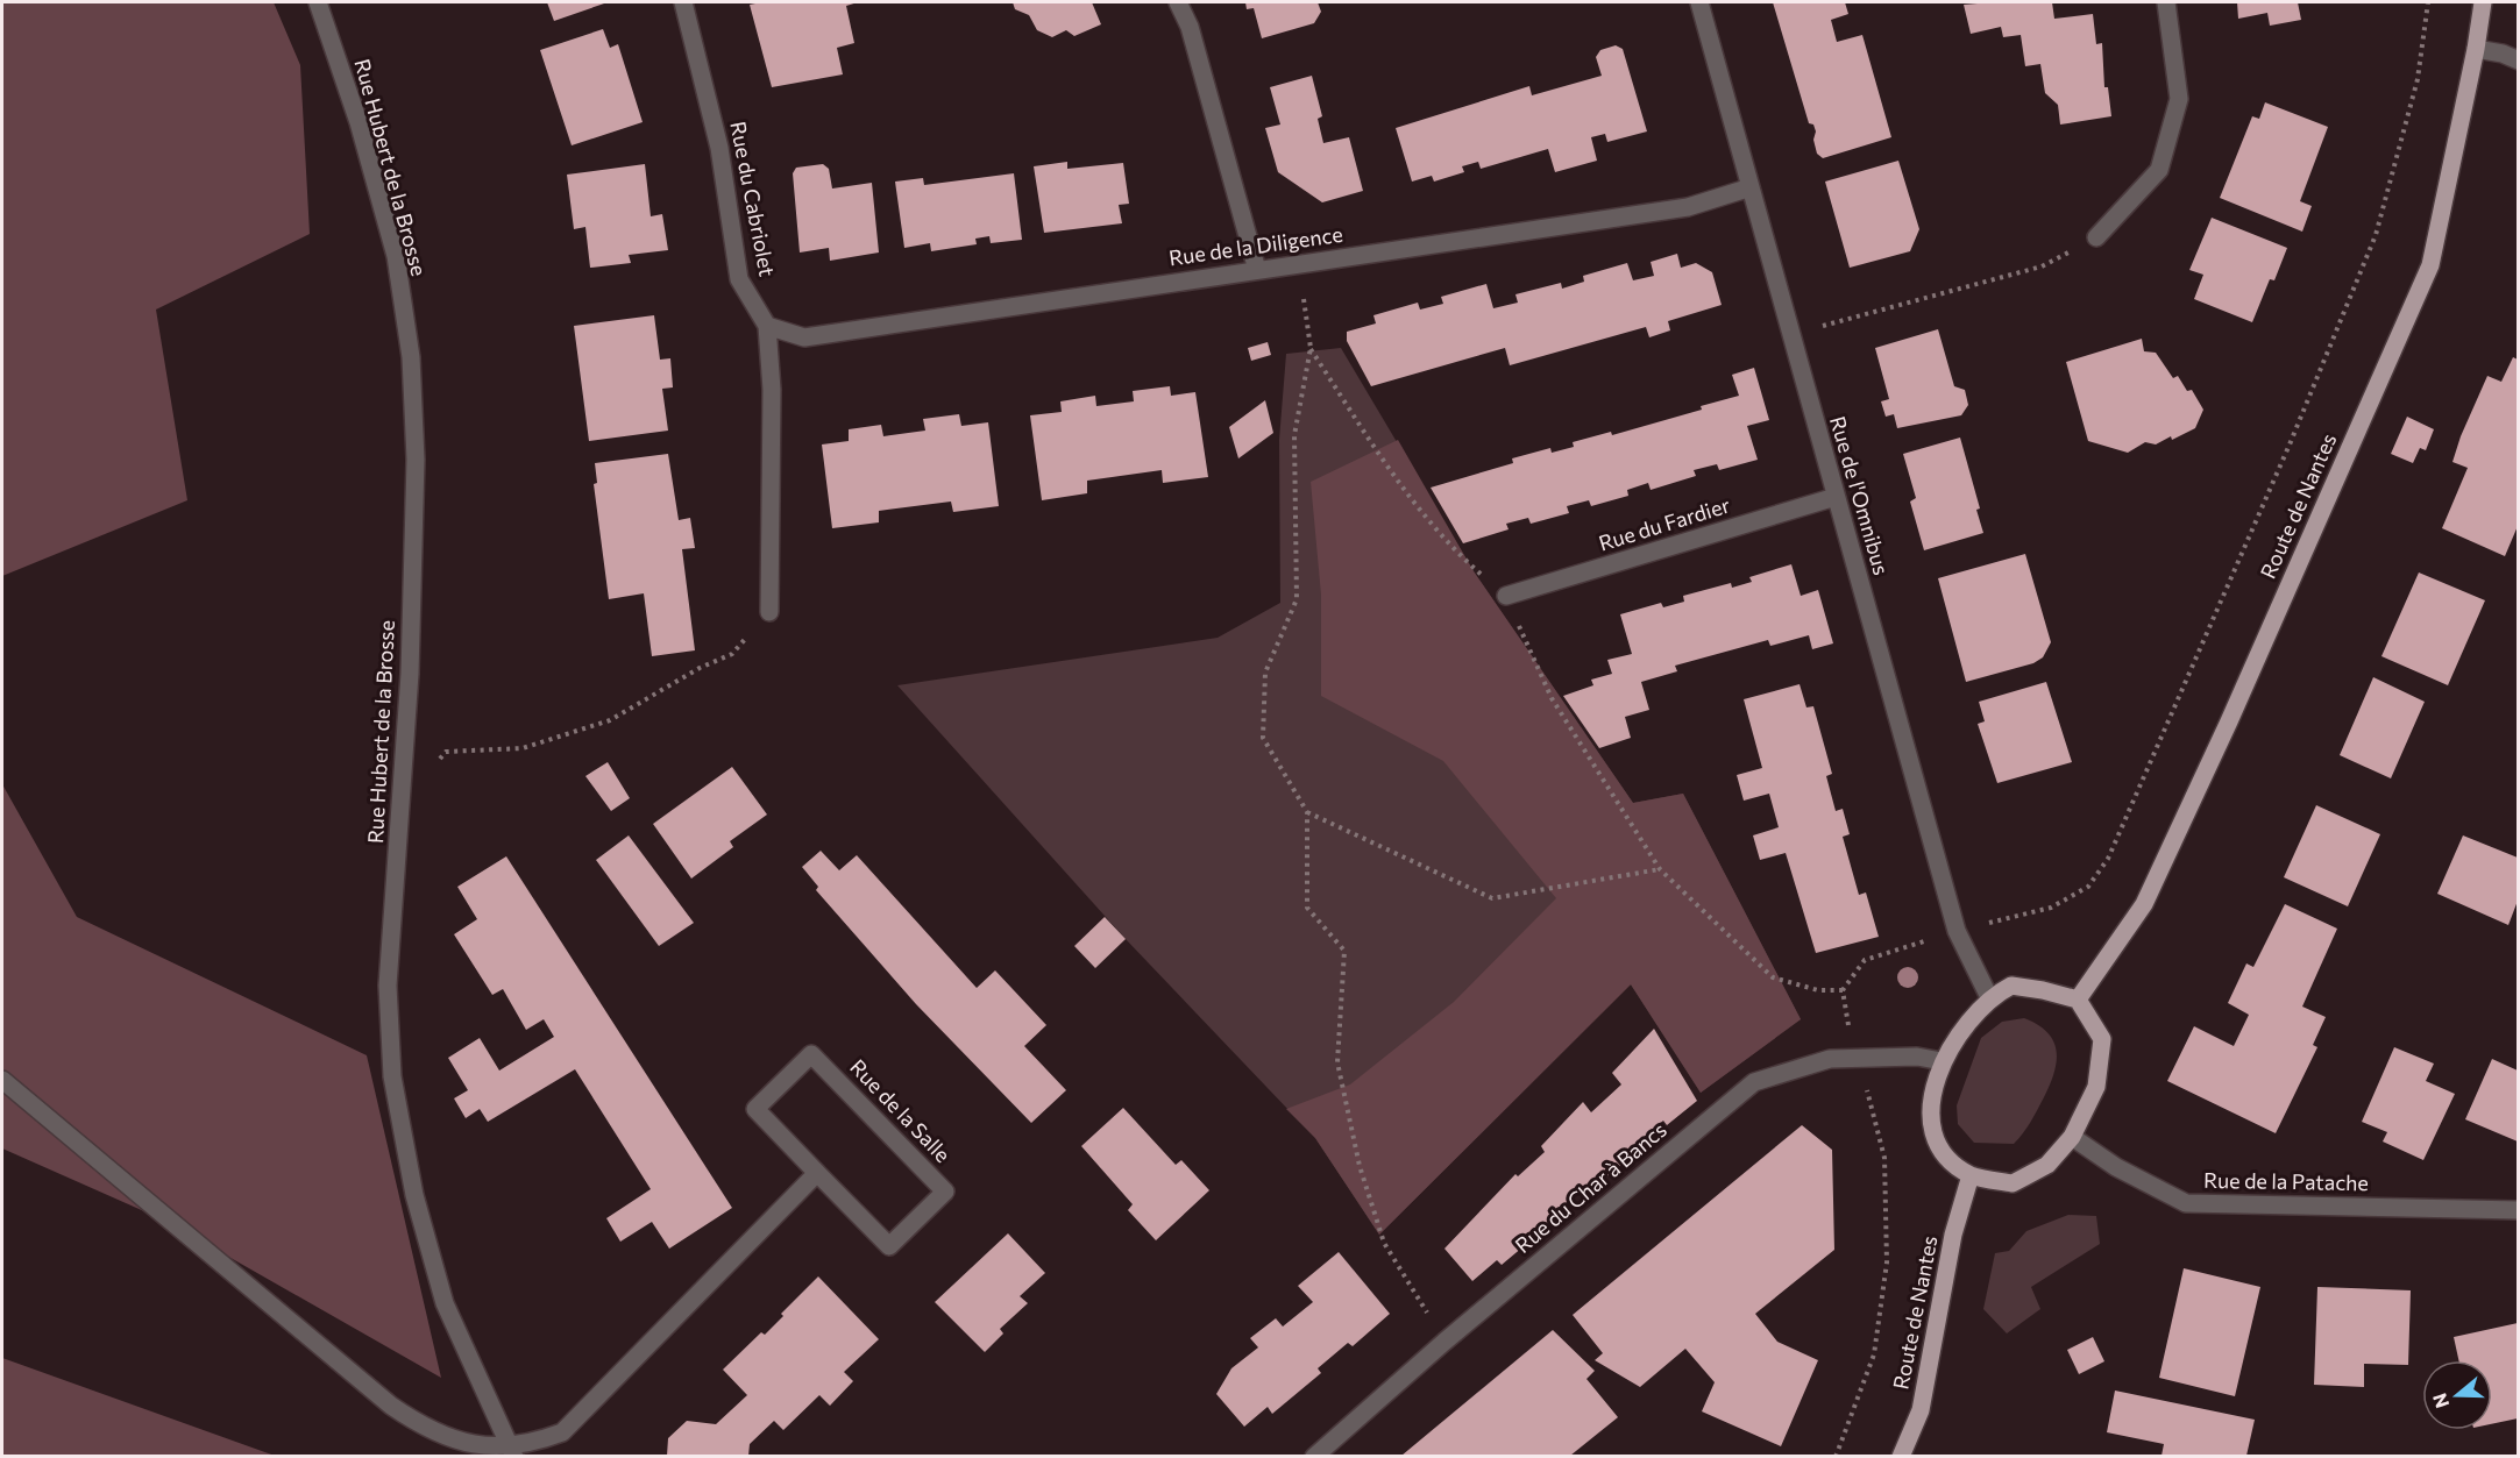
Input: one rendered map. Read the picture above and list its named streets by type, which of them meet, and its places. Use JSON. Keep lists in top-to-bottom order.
{
  "streets": {
    "main road": ["Route de Nantes"],
    "street": [
      "Rue Hubert de la Brosse",
      "Rue du Cabriolet",
      "Rue de la Diligence",
      "Rue de l'Omnibus",
      "Rue du Fardier",
      "Rue de la Salle",
      "Rue de la Patache",
      "Rue du Char à Bancs"
    ]
  },
  "crossings": [
    ["Rue du Cabriolet", "Rue de la Diligence"],
    ["Rue de la Diligence", "Rue de l'Omnibus"],
    ["Rue de l'Omnibus", "Route de Nantes"],
    ["Rue de l'Omnibus", "Rue du Fardier"],
    ["Rue de l'Omnibus", "Rue de la Patache"],
    ["Rue de l'Omnibus", "Rue du Char à Bancs"],
    ["Route de Nantes", "Rue de la Patache"],
    ["Route de Nantes", "Rue du Char à Bancs"],
    ["Rue de la Patache", "Rue du Char à Bancs"]
  ],
  "north": "left"
}
